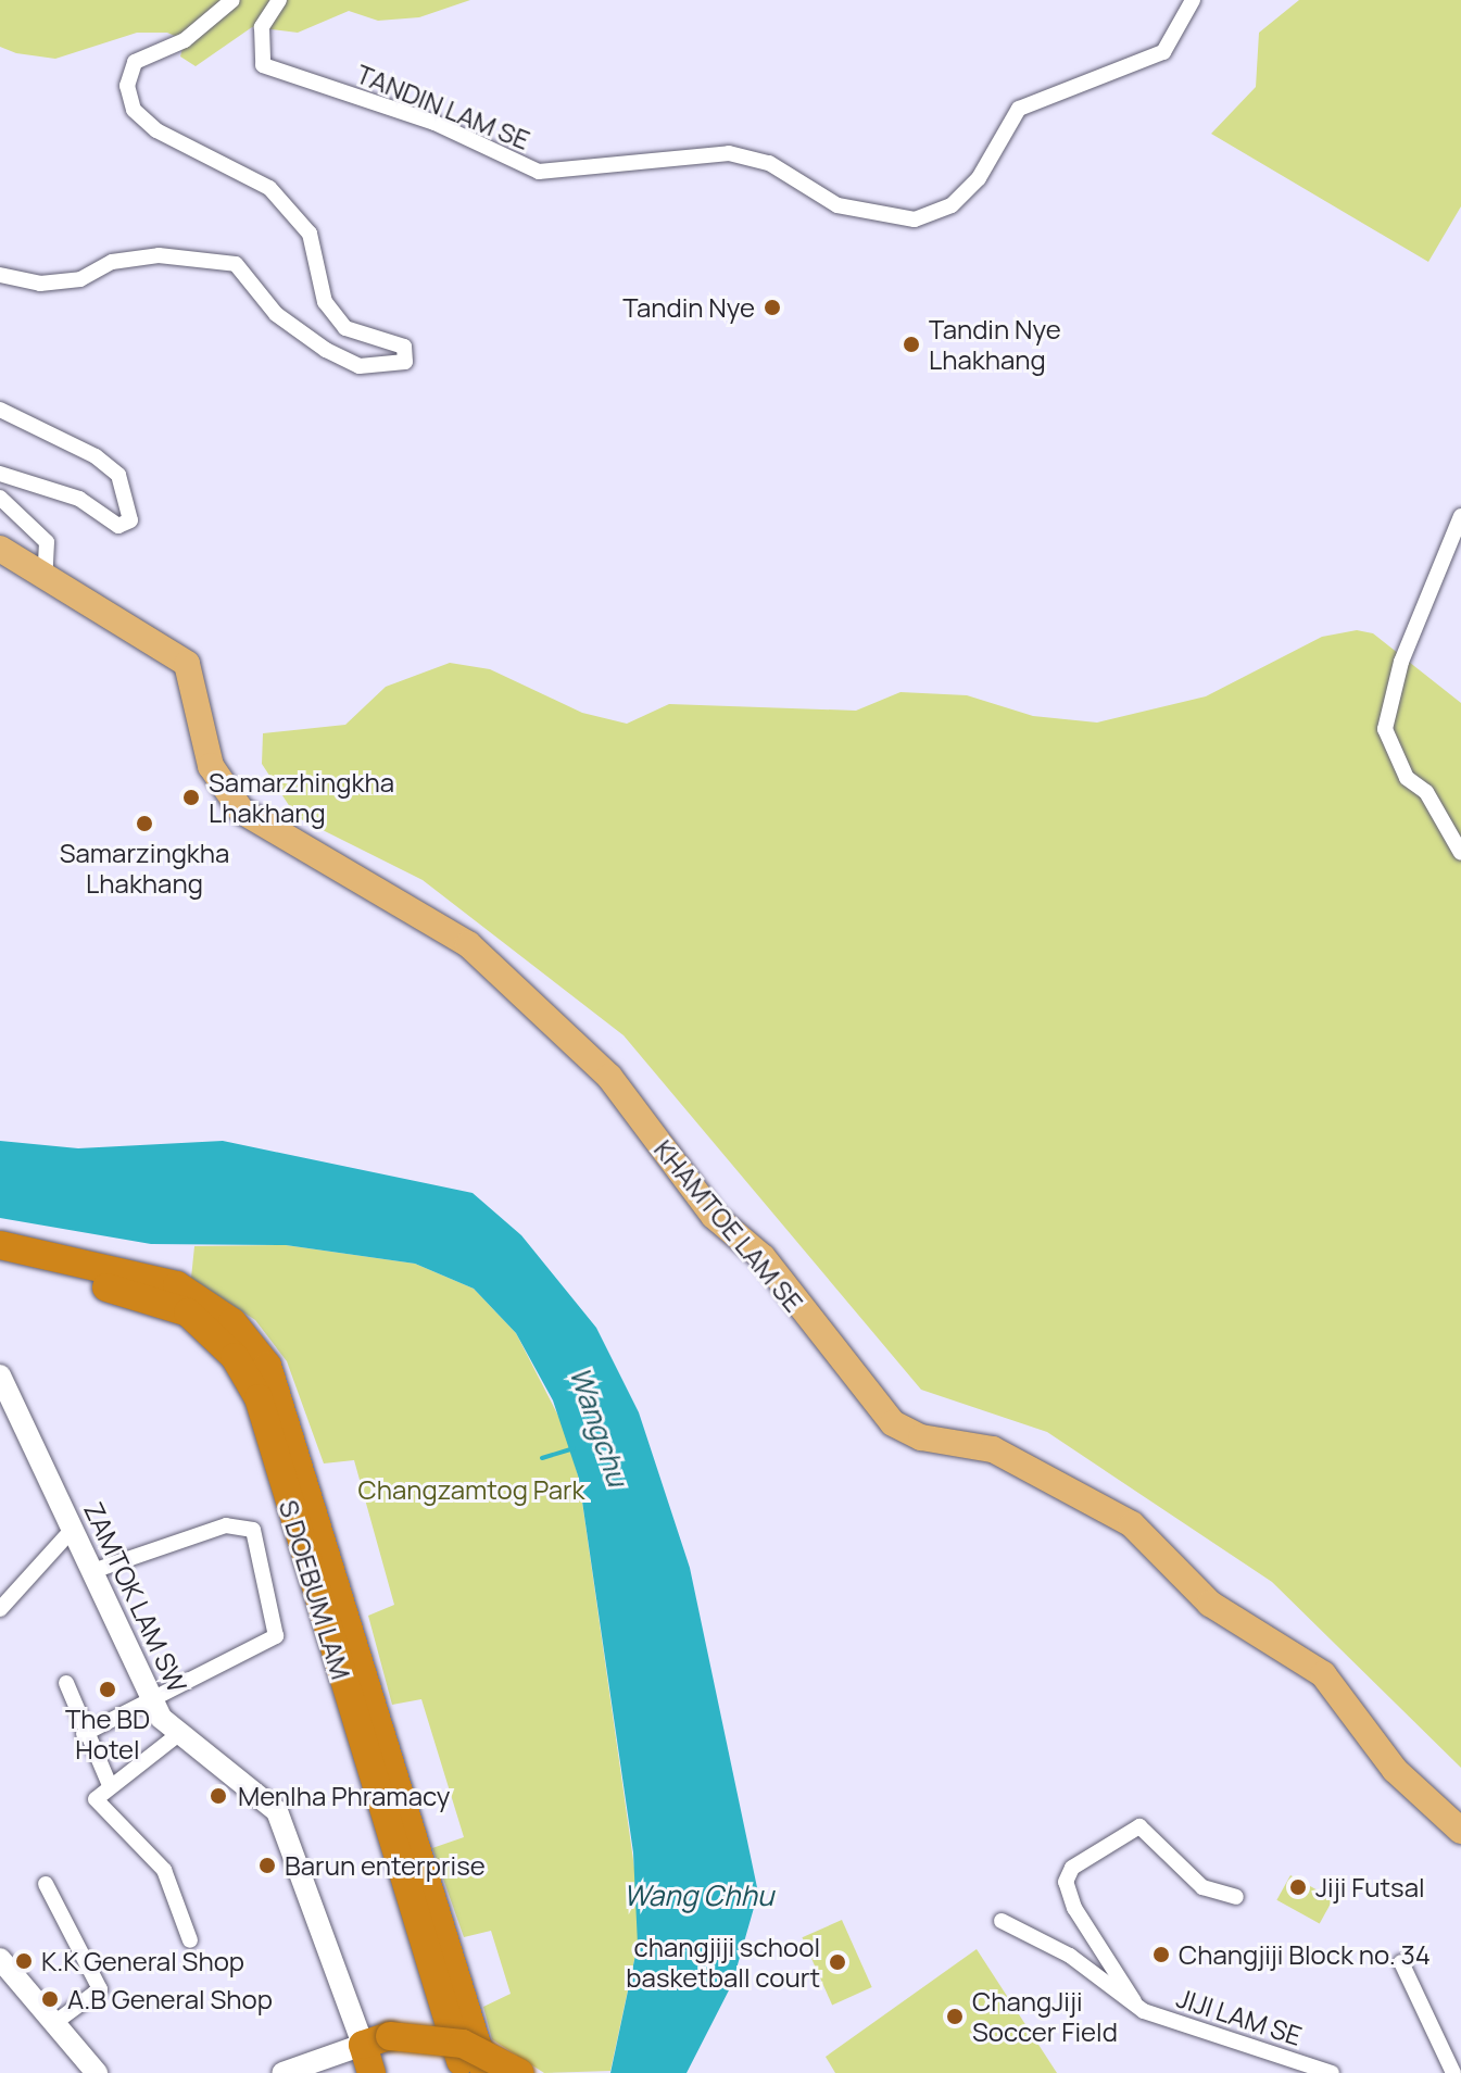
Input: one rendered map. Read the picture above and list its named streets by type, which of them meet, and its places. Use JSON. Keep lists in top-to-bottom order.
{
  "streets": {
    "highway": ["S DOEBUM LAM"],
    "main road": ["KHAMTOE LAM SE"],
    "street": ["TANDIN LAM SE", "ZAMTOK LAM SW", "JIJI LAM SE"]
  },
  "water": ["Wangchu", "Wang Chhu"],
  "parks": ["Changzamtog Park"],
  "places": [
    "Tandin Nye",
    "Tandin Nye Lhakhang",
    "Samarzhingkha Lhakhang",
    "Samarzingkha Lhakhang",
    "The BD Hotel",
    "Menlha Phramacy",
    "Barun enterprise",
    "Jiji Futsal",
    "Changjiji Block no. 34",
    "K.K General Shop",
    "changjiji school basketball court",
    "A.B General Shop",
    "ChangJiji Soccer Field"
  ]
}
